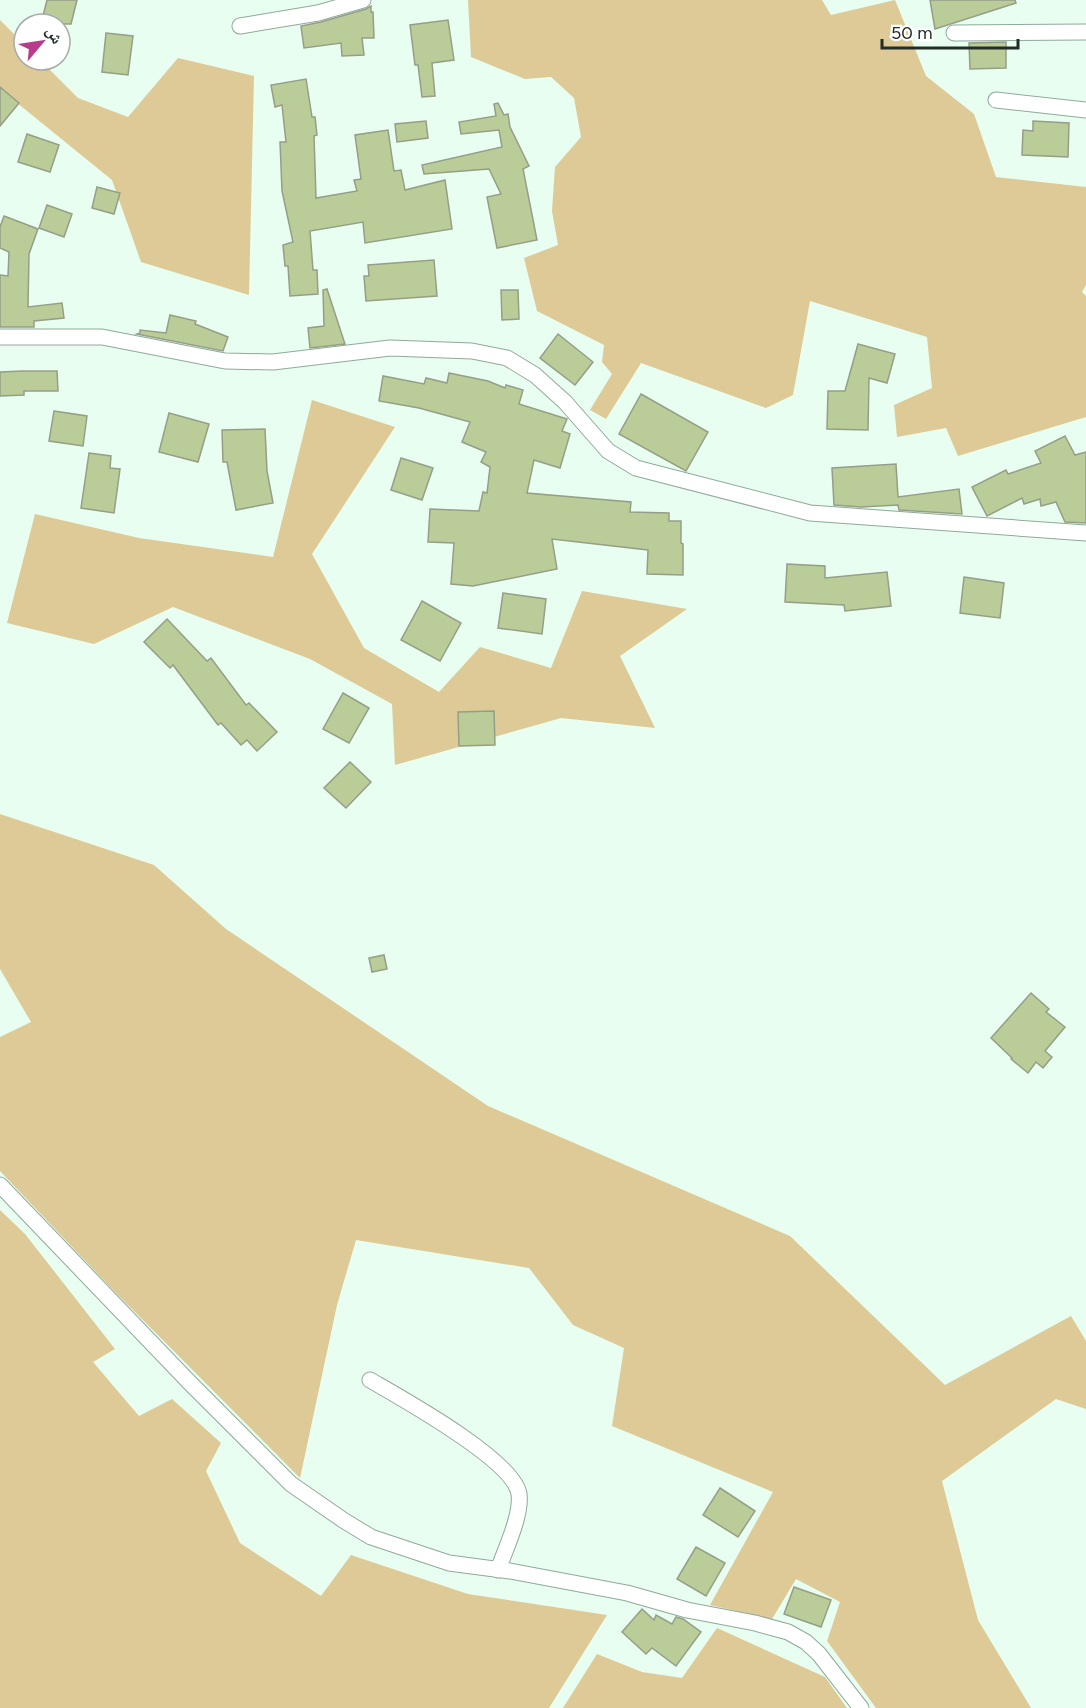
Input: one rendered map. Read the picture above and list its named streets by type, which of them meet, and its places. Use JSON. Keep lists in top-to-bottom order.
{
  "scale_bar": "50 m",
  "north": "top right"
}
